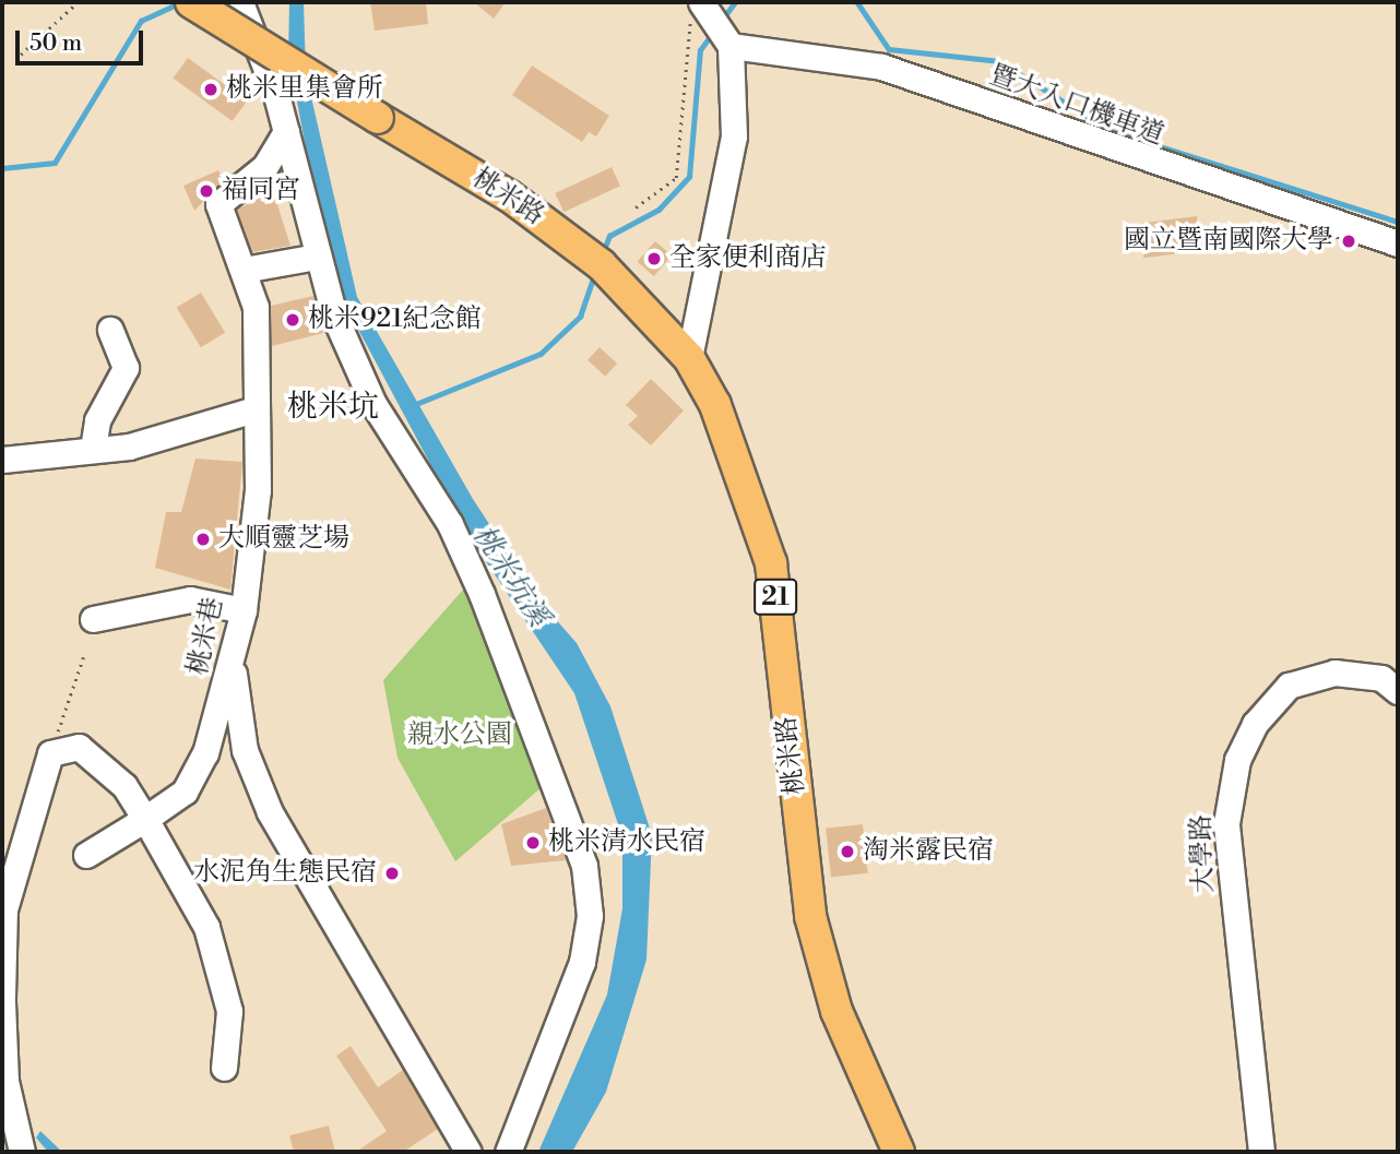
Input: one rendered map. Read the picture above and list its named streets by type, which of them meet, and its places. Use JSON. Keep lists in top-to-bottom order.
{
  "streets": {
    "main road": ["桃米路", "21"],
    "street": ["暨大入口機車道", "桃米巷", "大學路"]
  },
  "districts": ["桃米坑"],
  "water": ["桃米坑溪"],
  "parks": ["親水公園"],
  "places": [
    "桃米里集會所",
    "福同宮",
    "國立暨南國際大學",
    "全家便利商店",
    "桃米921紀念館",
    "大順靈芝場",
    "桃米清水民宿",
    "淘米露民宿",
    "水泥角生態民宿"
  ],
  "scale_bar": "50 m"
}
